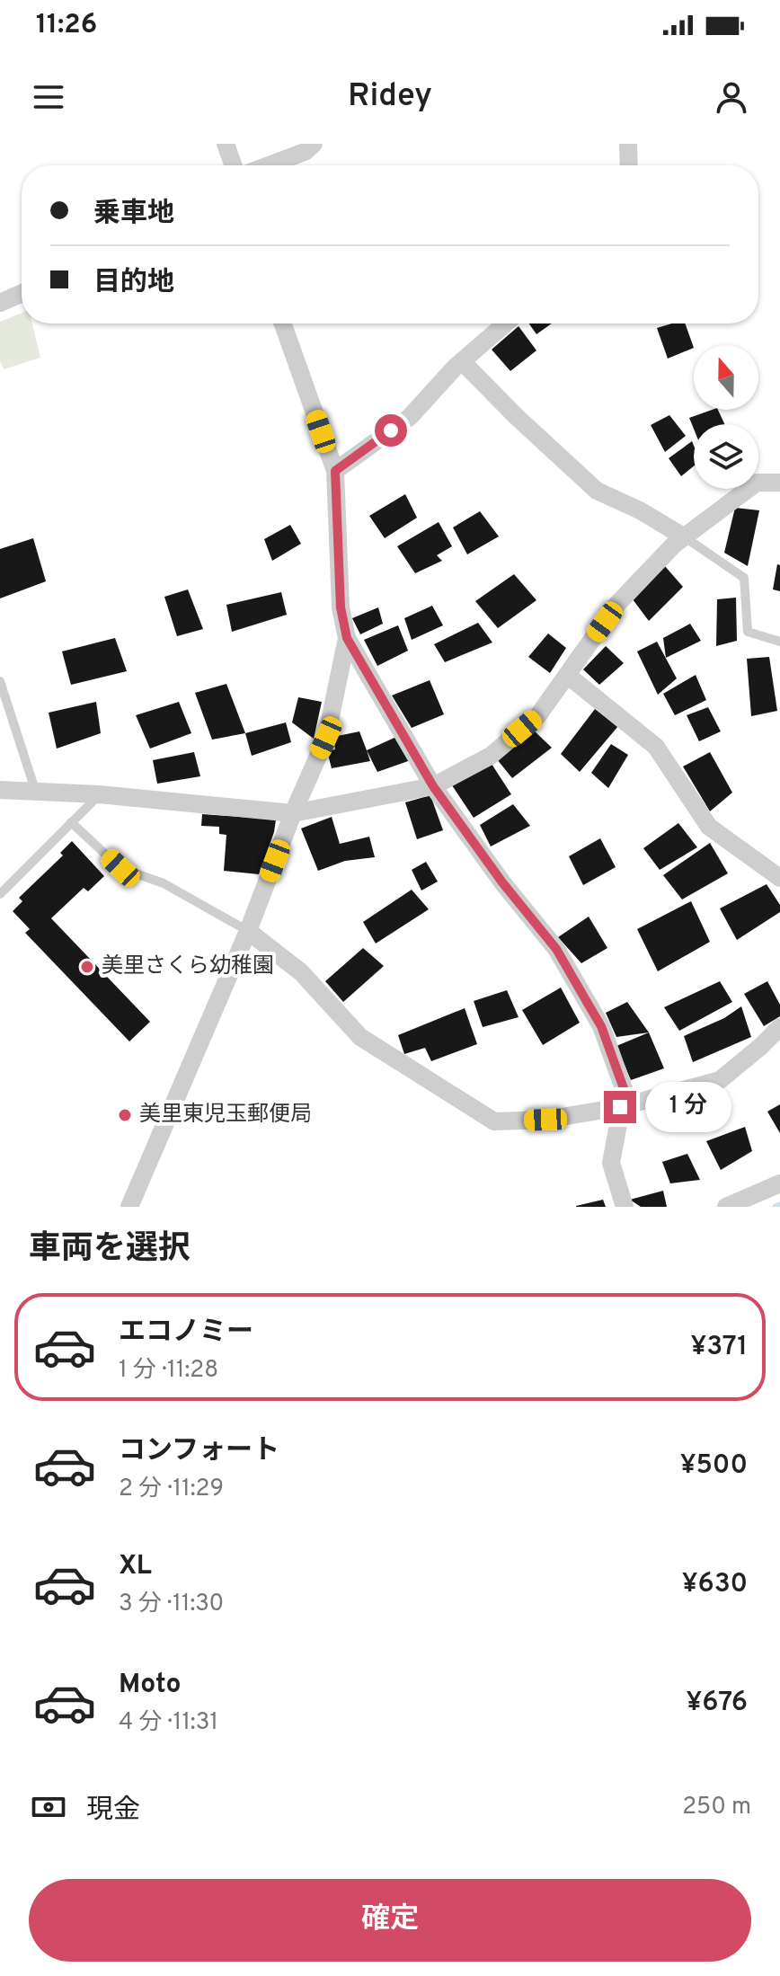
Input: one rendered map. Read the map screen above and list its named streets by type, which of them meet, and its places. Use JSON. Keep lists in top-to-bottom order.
{
  "places": ["美里さくら幼稚園", "美里東児玉郵便局"],
  "north": "top",
  "page": {
    "status": "11:26",
    "header": "Ridey",
    "banner": ["乗車地", "目的地"],
    "bubble": "1 分",
    "heading": "車両を選択",
    "list": [
      {
        "name": "エコノミー",
        "note": "1 分 · 11:28",
        "value": "¥371"
      },
      {
        "name": "コンフォート",
        "note": "2 分 · 11:29",
        "value": "¥500"
      },
      {
        "name": "XL",
        "note": "3 分 · 11:30",
        "value": "¥630"
      },
      {
        "name": "Moto",
        "note": "4 分 · 11:31",
        "value": "¥676"
      }
    ],
    "pay": ["現金", "250 m"],
    "buttons": "確定"
  }
}
